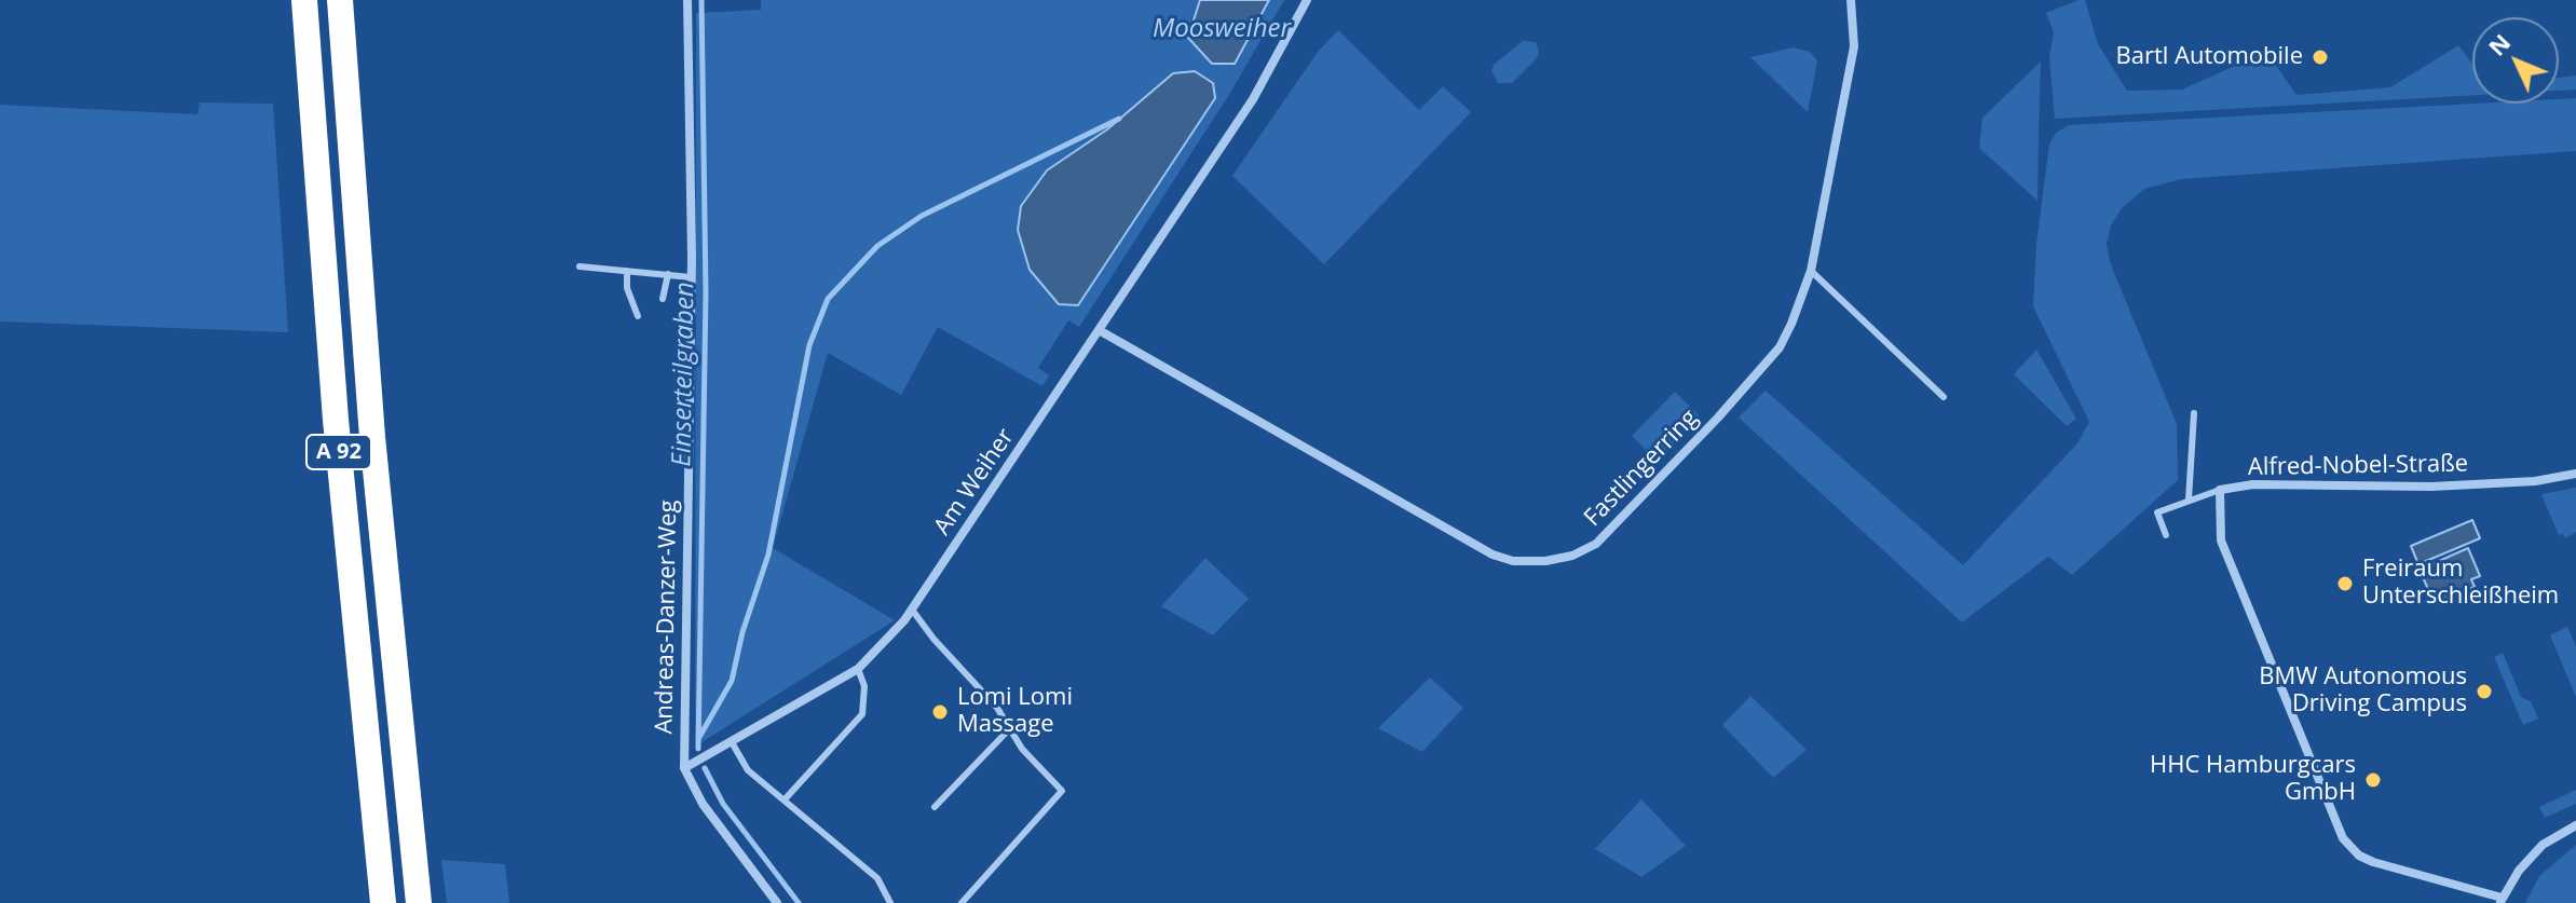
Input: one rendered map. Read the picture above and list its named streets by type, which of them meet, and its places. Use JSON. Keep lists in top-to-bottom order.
{
  "streets": {
    "highway": ["A 92"],
    "street": [
      "Alfred-Nobel-Straße",
      "Fastlingerring",
      "Am Weiher",
      "Andreas-Danzer-Weg"
    ]
  },
  "crossings": [
    ["Fastlingerring", "Am Weiher"],
    ["Am Weiher", "Andreas-Danzer-Weg"]
  ],
  "water": ["Moosweiher", "Einserteilgraben"],
  "places": [
    "Bartl Automobile",
    "Freiraum Unterschleißheim",
    "BMW Autonomous Driving Campus",
    "Lomi Lomi Massage",
    "HHC Hamburgcars GmbH"
  ],
  "north": "top left"
}
